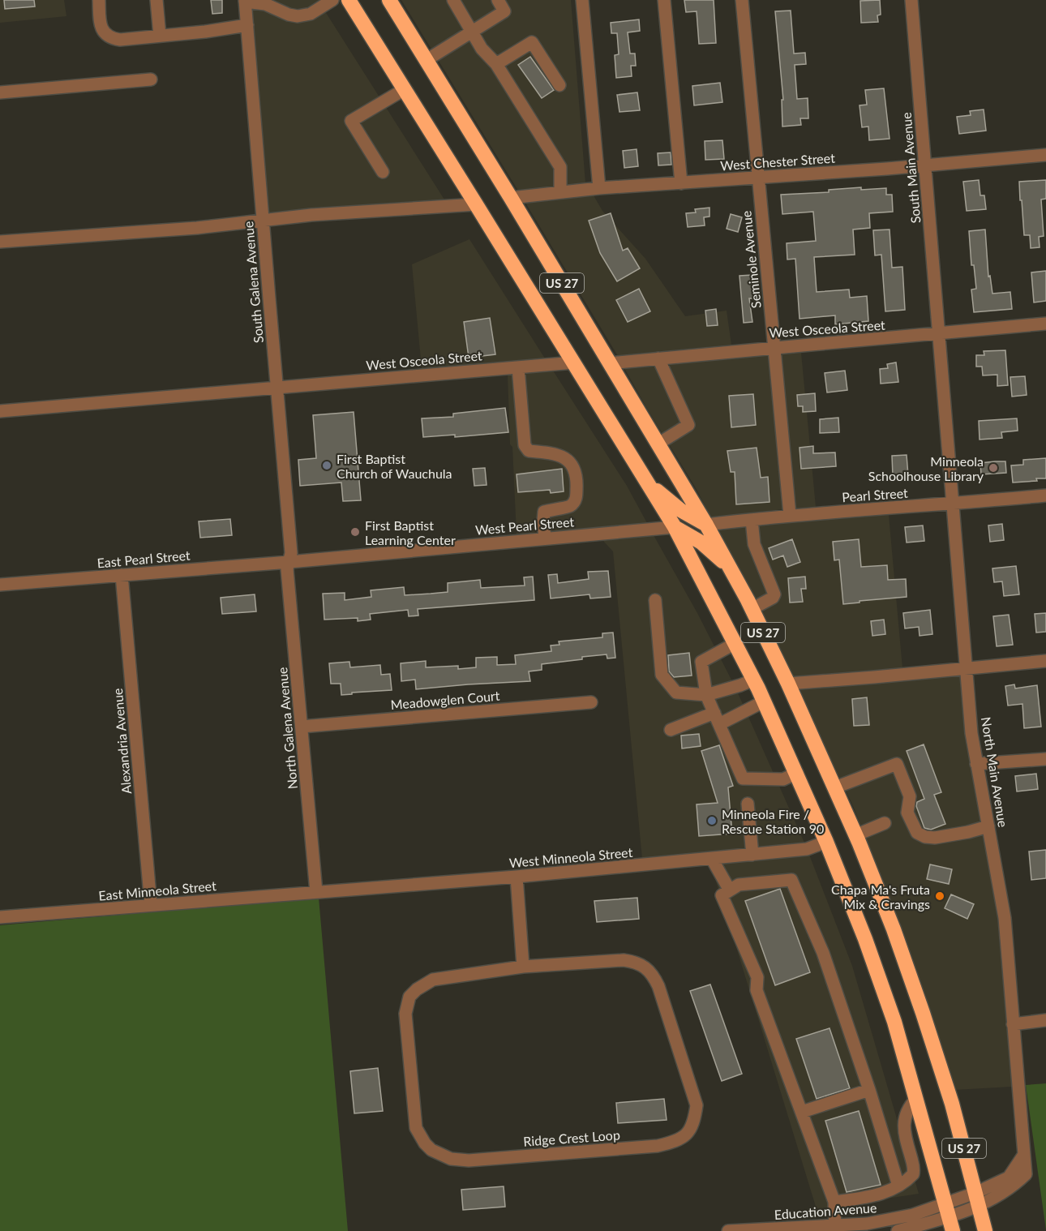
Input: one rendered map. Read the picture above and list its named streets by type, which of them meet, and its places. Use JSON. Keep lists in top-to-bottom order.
{
  "streets": {
    "highway": ["US 27"],
    "street": [
      "West Chester Street",
      "South Main Avenue",
      "Seminole Avenue",
      "South Galena Avenue",
      "West Osceola Street",
      "Pearl Street",
      "West Pearl Street",
      "East Pearl Street",
      "Meadowglen Court",
      "North Galena Avenue",
      "Alexandria Avenue",
      "North Main Avenue",
      "West Minneola Street",
      "East Minneola Street",
      "Ridge Crest Loop",
      "Education Avenue"
    ]
  },
  "crossings": [
    ["West Chester Street", "South Main Avenue"],
    ["West Chester Street", "Seminole Avenue"],
    ["West Chester Street", "US 27"],
    ["South Main Avenue", "West Osceola Street"],
    ["South Main Avenue", "North Main Avenue"],
    ["Seminole Avenue", "West Osceola Street"],
    ["Seminole Avenue", "Pearl Street"],
    ["South Galena Avenue", "West Osceola Street"],
    ["South Galena Avenue", "West Pearl Street"],
    ["South Galena Avenue", "East Pearl Street"],
    ["South Galena Avenue", "North Galena Avenue"],
    ["US 27", "West Osceola Street"],
    ["US 27", "Pearl Street"],
    ["US 27", "West Pearl Street"],
    ["US 27", "North Main Avenue"],
    ["US 27", "West Minneola Street"],
    ["US 27", "Education Avenue"],
    ["West Osceola Street", "North Main Avenue"],
    ["Pearl Street", "North Main Avenue"],
    ["West Pearl Street", "East Pearl Street"],
    ["West Pearl Street", "North Galena Avenue"],
    ["East Pearl Street", "North Galena Avenue"],
    ["East Pearl Street", "Alexandria Avenue"],
    ["Meadowglen Court", "North Galena Avenue"],
    ["North Galena Avenue", "West Minneola Street"],
    ["North Galena Avenue", "East Minneola Street"],
    ["Alexandria Avenue", "East Minneola Street"],
    ["West Minneola Street", "East Minneola Street"]
  ],
  "places": [
    "First Baptist Church of Wauchula",
    "Minneola Schoolhouse Library",
    "First Baptist Learning Center",
    "Minneola Fire / Rescue Station 90",
    "Chapa Ma's Fruta Mix & Cravings"
  ]
}
